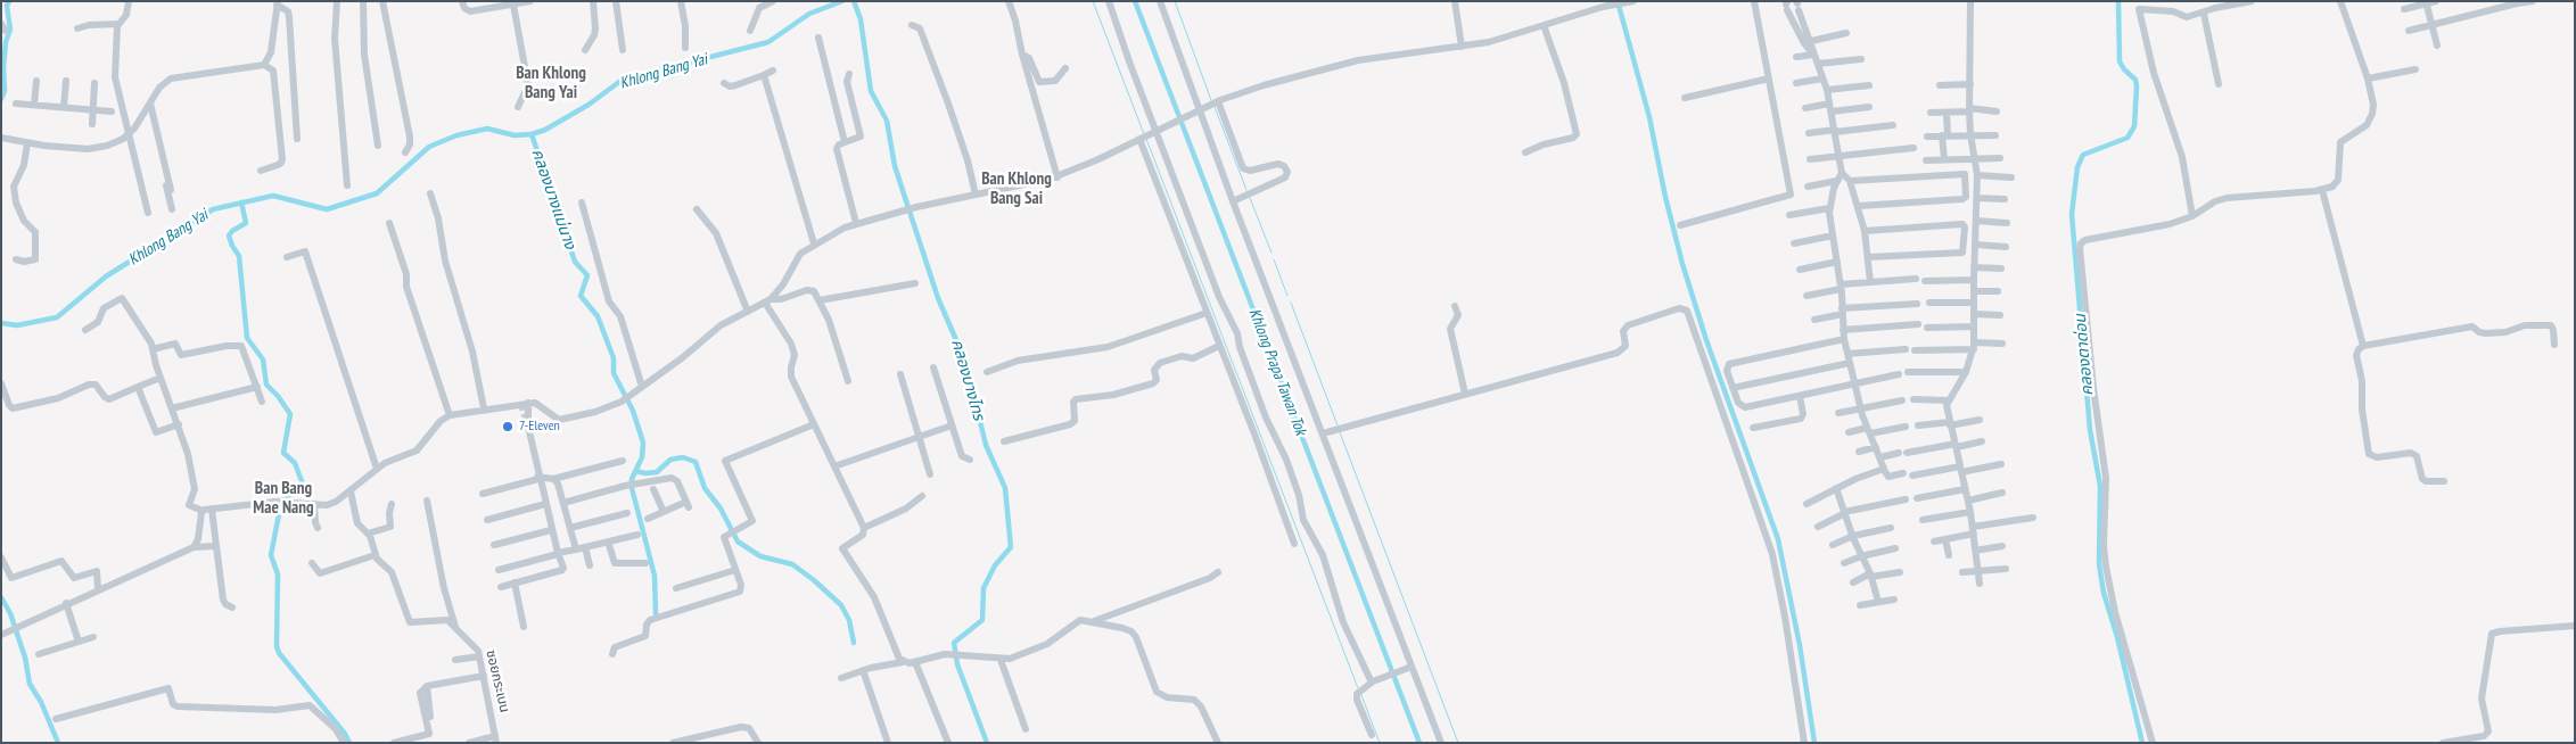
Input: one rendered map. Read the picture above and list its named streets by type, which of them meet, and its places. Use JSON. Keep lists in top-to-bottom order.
{
  "streets": {
    "street": ["ซอยกระเบน"]
  },
  "districts": ["Ban Khlong Bang Yai", "Ban Khlong Bang Sai", "Ban Bang Mae Nang"],
  "water": [
    "Khlong Bang Yai",
    "คลองบางแม่นาง",
    "คลองตาด่อน",
    "Khlong Prapa Tawan Tok",
    "คลองบางไทร"
  ],
  "places": ["7-Eleven"]
}
